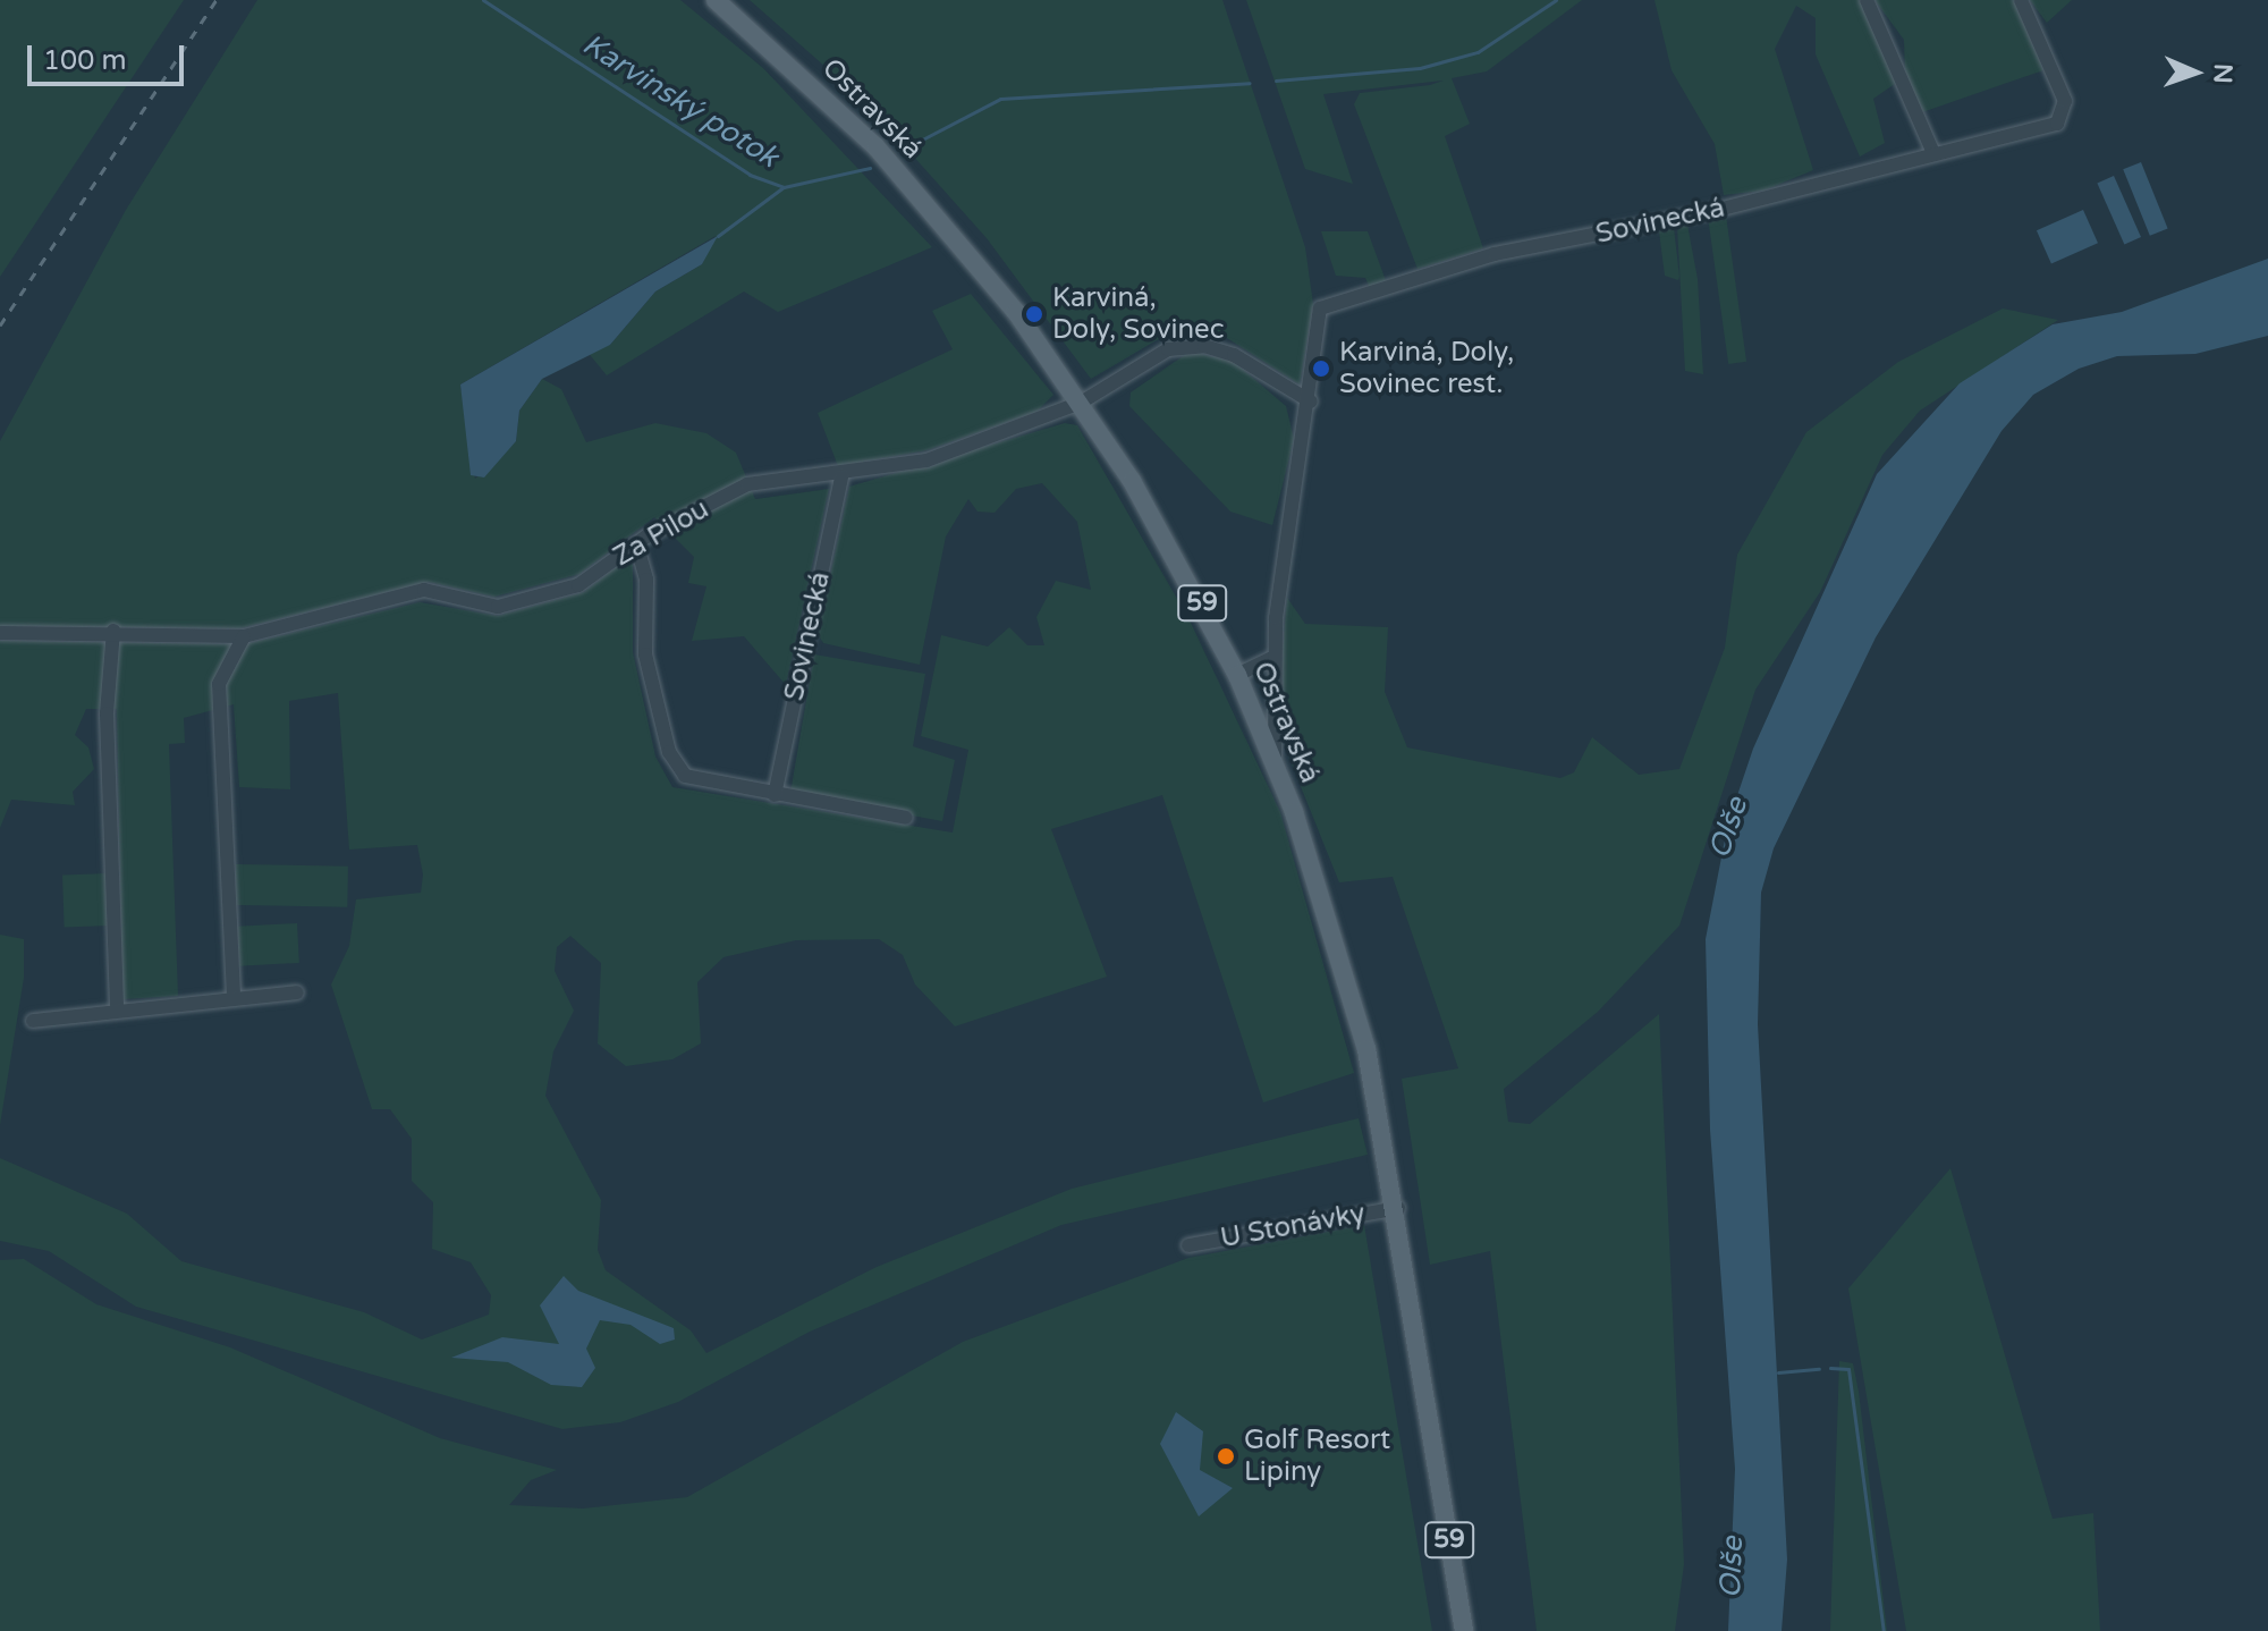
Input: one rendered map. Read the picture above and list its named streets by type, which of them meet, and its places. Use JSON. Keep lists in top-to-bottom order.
{
  "streets": {
    "main road": ["Ostravská", "59"],
    "street": ["Sovinecká", "Za Pilou", "U Stonávky"]
  },
  "crossings": [
    ["Ostravská", "Sovinecká"],
    ["Ostravská", "Za Pilou"],
    ["Ostravská", "U Stonávky"],
    ["Sovinecká", "Za Pilou"]
  ],
  "water": ["Karvinský potok", "Olše"],
  "places": ["Karviná, Doly, Sovinec", "Karviná, Doly, Sovinec rest.", "Golf Resort Lipiny"],
  "scale_bar": "100 m",
  "north": "right"
}
